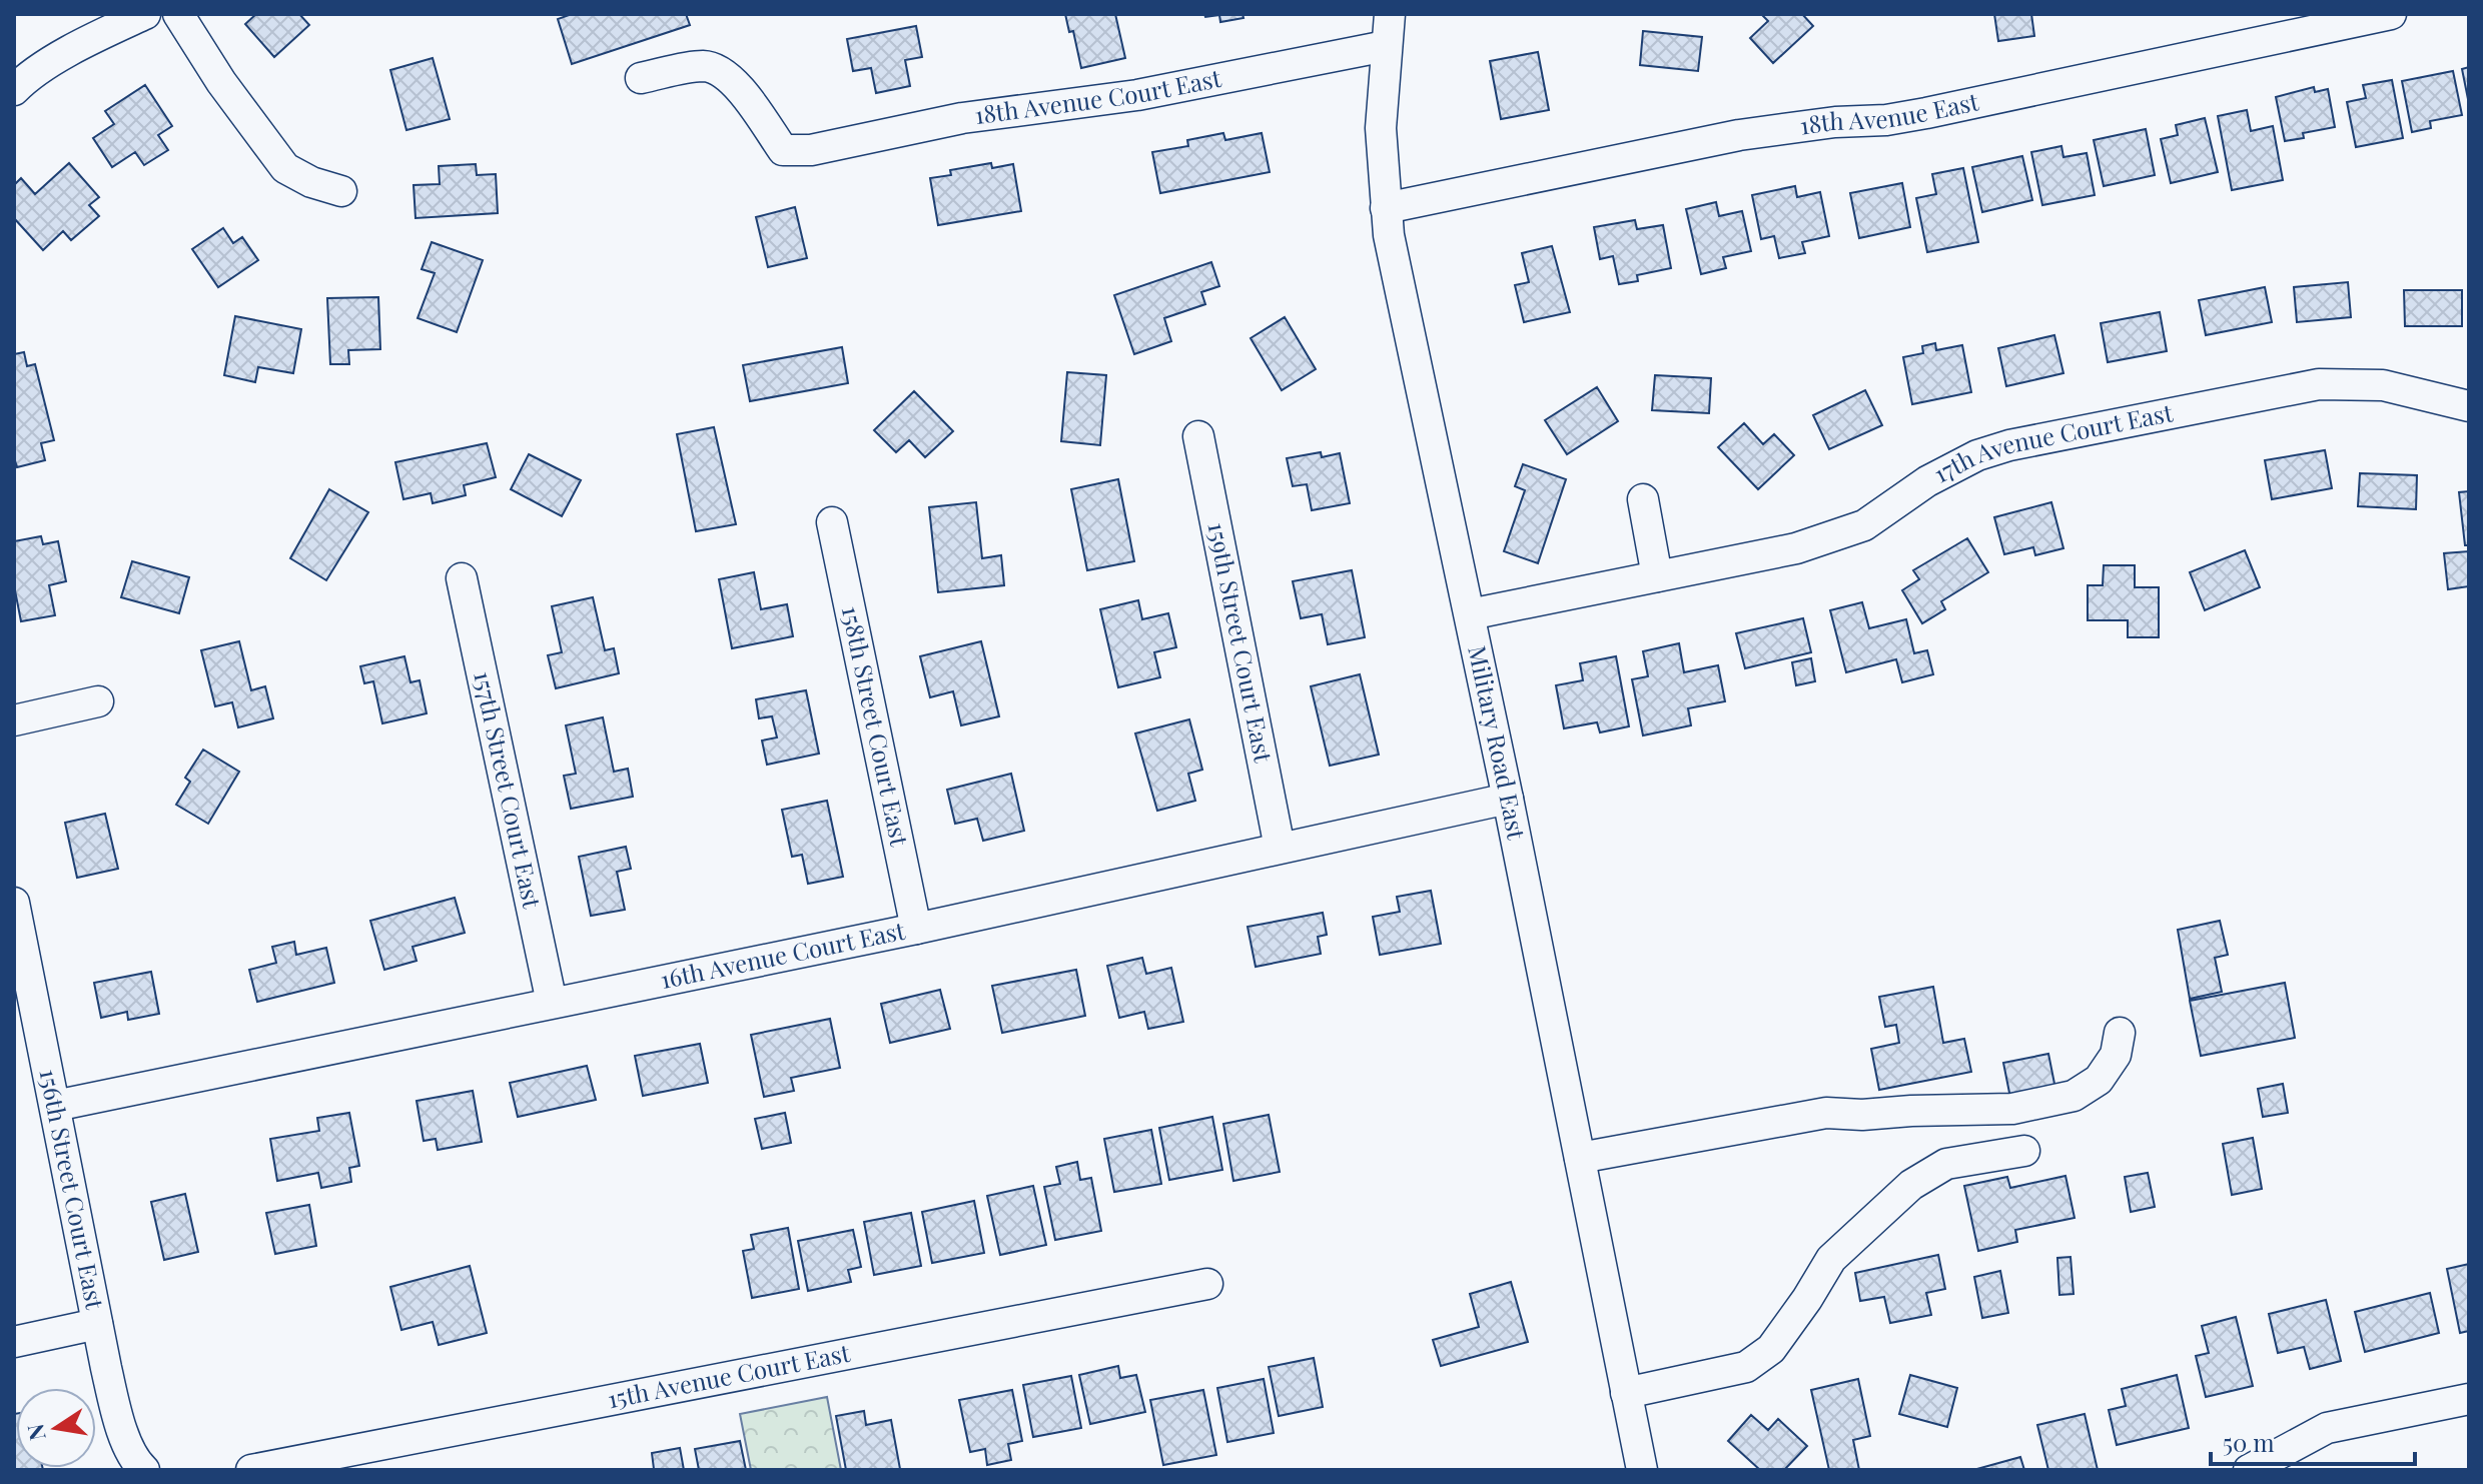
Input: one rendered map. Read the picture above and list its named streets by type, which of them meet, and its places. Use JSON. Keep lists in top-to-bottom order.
{
  "streets": {
    "street": [
      "18th Avenue Court East",
      "18th Avenue East",
      "17th Avenue Court East",
      "159th Street Court East",
      "158th Street Court East",
      "Military Road East",
      "157th Street Court East",
      "16th Avenue Court East",
      "156th Street Court East",
      "15th Avenue Court East"
    ]
  },
  "crossings": [
    ["18th Avenue Court East", "Military Road East"],
    ["18th Avenue East", "Military Road East"],
    ["17th Avenue Court East", "Military Road East"],
    ["159th Street Court East", "16th Avenue Court East"],
    ["158th Street Court East", "16th Avenue Court East"],
    ["Military Road East", "16th Avenue Court East"],
    ["157th Street Court East", "16th Avenue Court East"],
    ["16th Avenue Court East", "156th Street Court East"]
  ],
  "scale_bar": "50 m",
  "north": "left"
}
